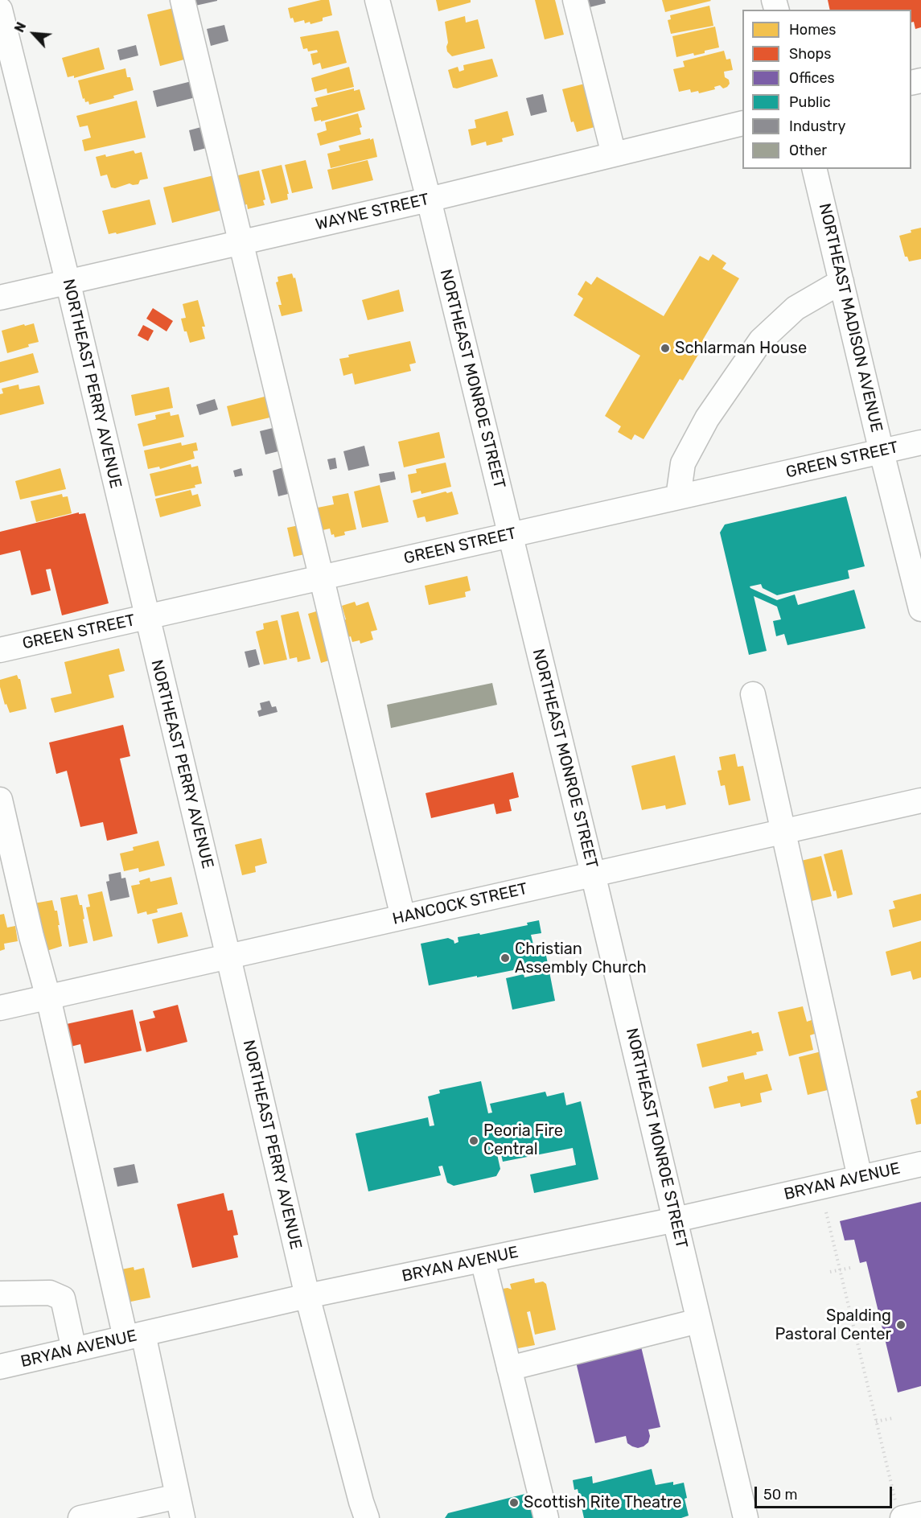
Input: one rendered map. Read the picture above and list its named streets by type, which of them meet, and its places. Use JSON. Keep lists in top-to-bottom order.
{
  "streets": {
    "street": [
      "WAYNE STREET",
      "NORTHEAST MADISON AVENUE",
      "NORTHEAST MONROE STREET",
      "NORTHEAST PERRY AVENUE",
      "GREEN STREET",
      "HANCOCK STREET",
      "BRYAN AVENUE"
    ]
  },
  "crossings": [
    ["WAYNE STREET", "NORTHEAST MONROE STREET"],
    ["WAYNE STREET", "NORTHEAST PERRY AVENUE"],
    ["NORTHEAST MADISON AVENUE", "GREEN STREET"],
    ["NORTHEAST MONROE STREET", "GREEN STREET"],
    ["NORTHEAST MONROE STREET", "HANCOCK STREET"],
    ["NORTHEAST MONROE STREET", "BRYAN AVENUE"],
    ["NORTHEAST PERRY AVENUE", "GREEN STREET"],
    ["NORTHEAST PERRY AVENUE", "HANCOCK STREET"],
    ["NORTHEAST PERRY AVENUE", "BRYAN AVENUE"]
  ],
  "places": [
    "Schlarman House",
    "Christian Assembly Church",
    "Peoria Fire Central",
    "Spalding Pastoral Center",
    "Scottish Rite Theatre"
  ],
  "legend": [
    "Homes",
    "Shops",
    "Offices",
    "Public",
    "Industry",
    "Other"
  ],
  "scale_bar": "50 m",
  "north": "top left"
}
